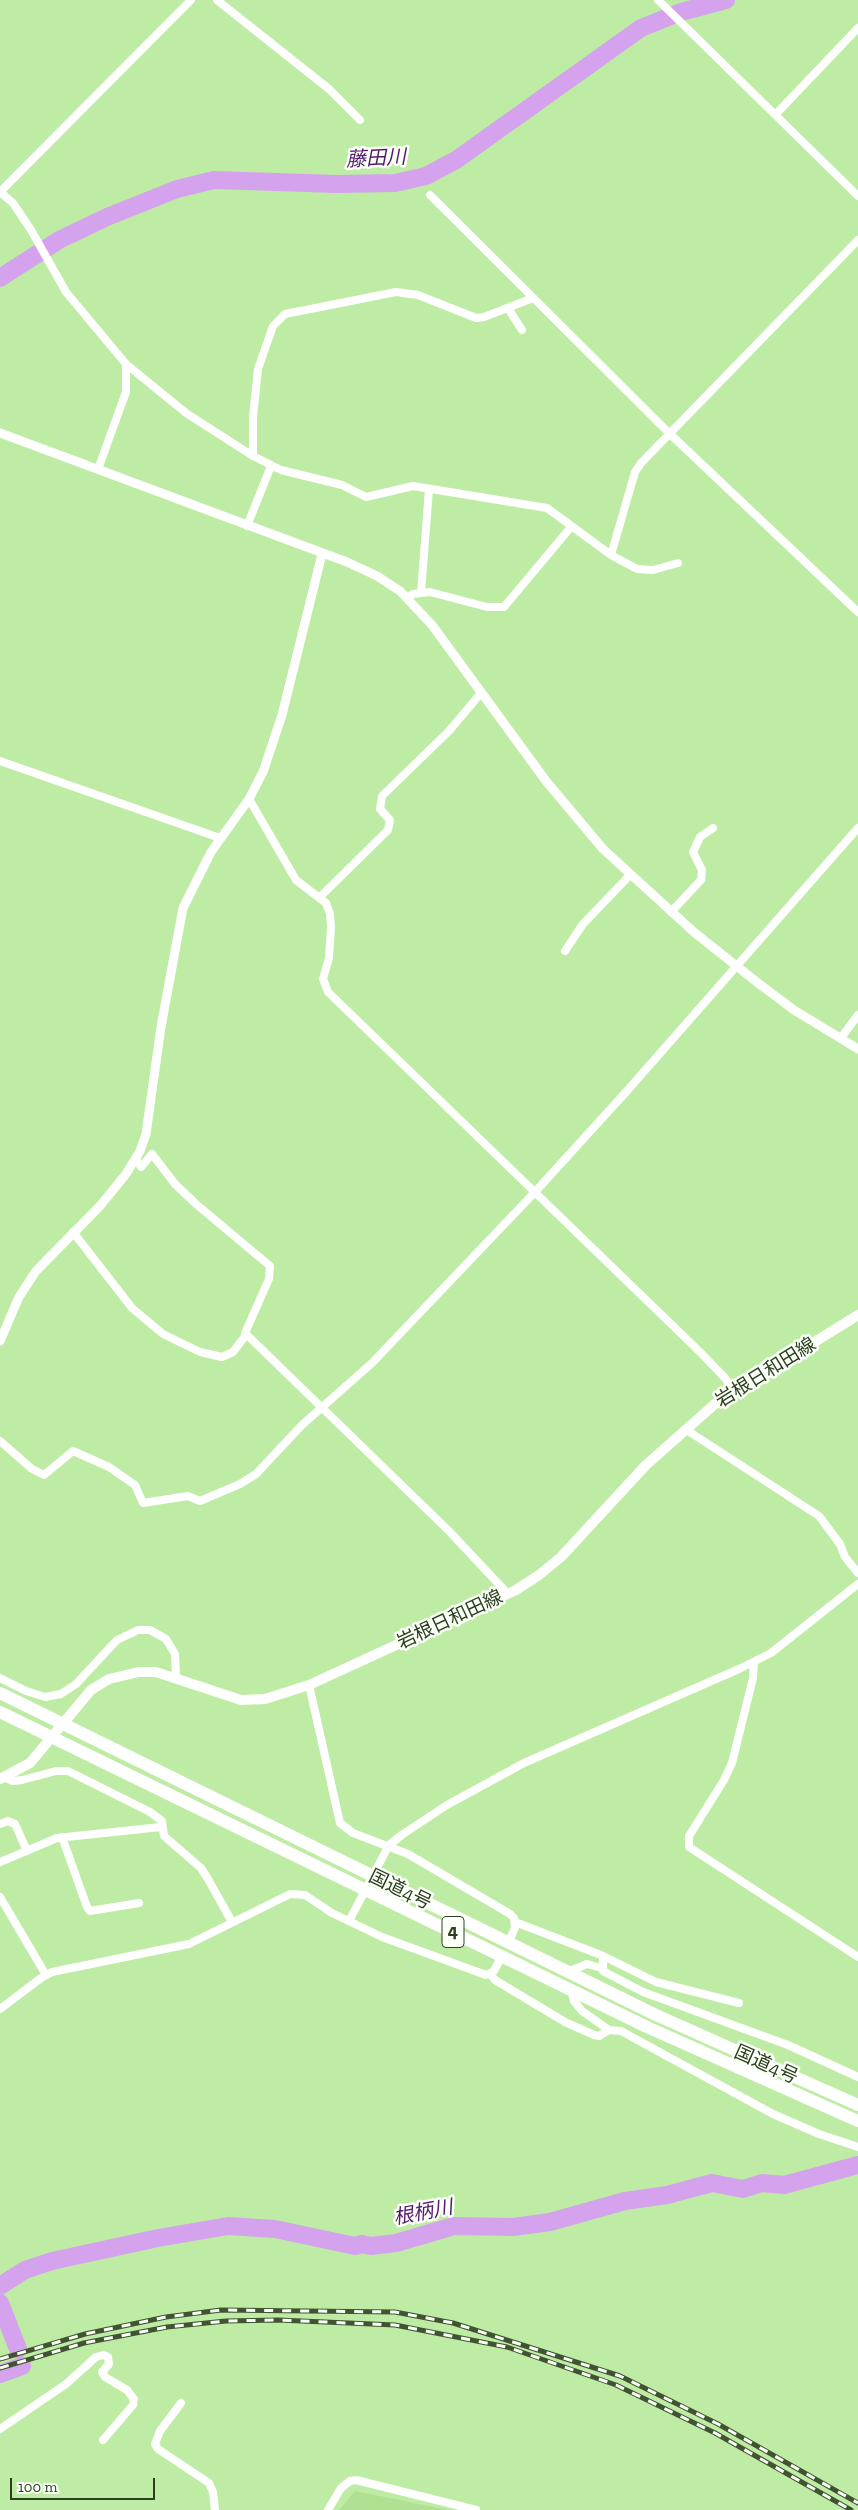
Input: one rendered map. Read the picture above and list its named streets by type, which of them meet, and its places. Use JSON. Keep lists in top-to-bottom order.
{
  "streets": {
    "highway": ["国道4号", "4"],
    "main road": ["岩根日和田線"]
  },
  "crossings": [
    ["岩根日和田線", "国道4号"]
  ],
  "water": ["藤田川", "根柄川"],
  "scale_bar": "100 m"
}
